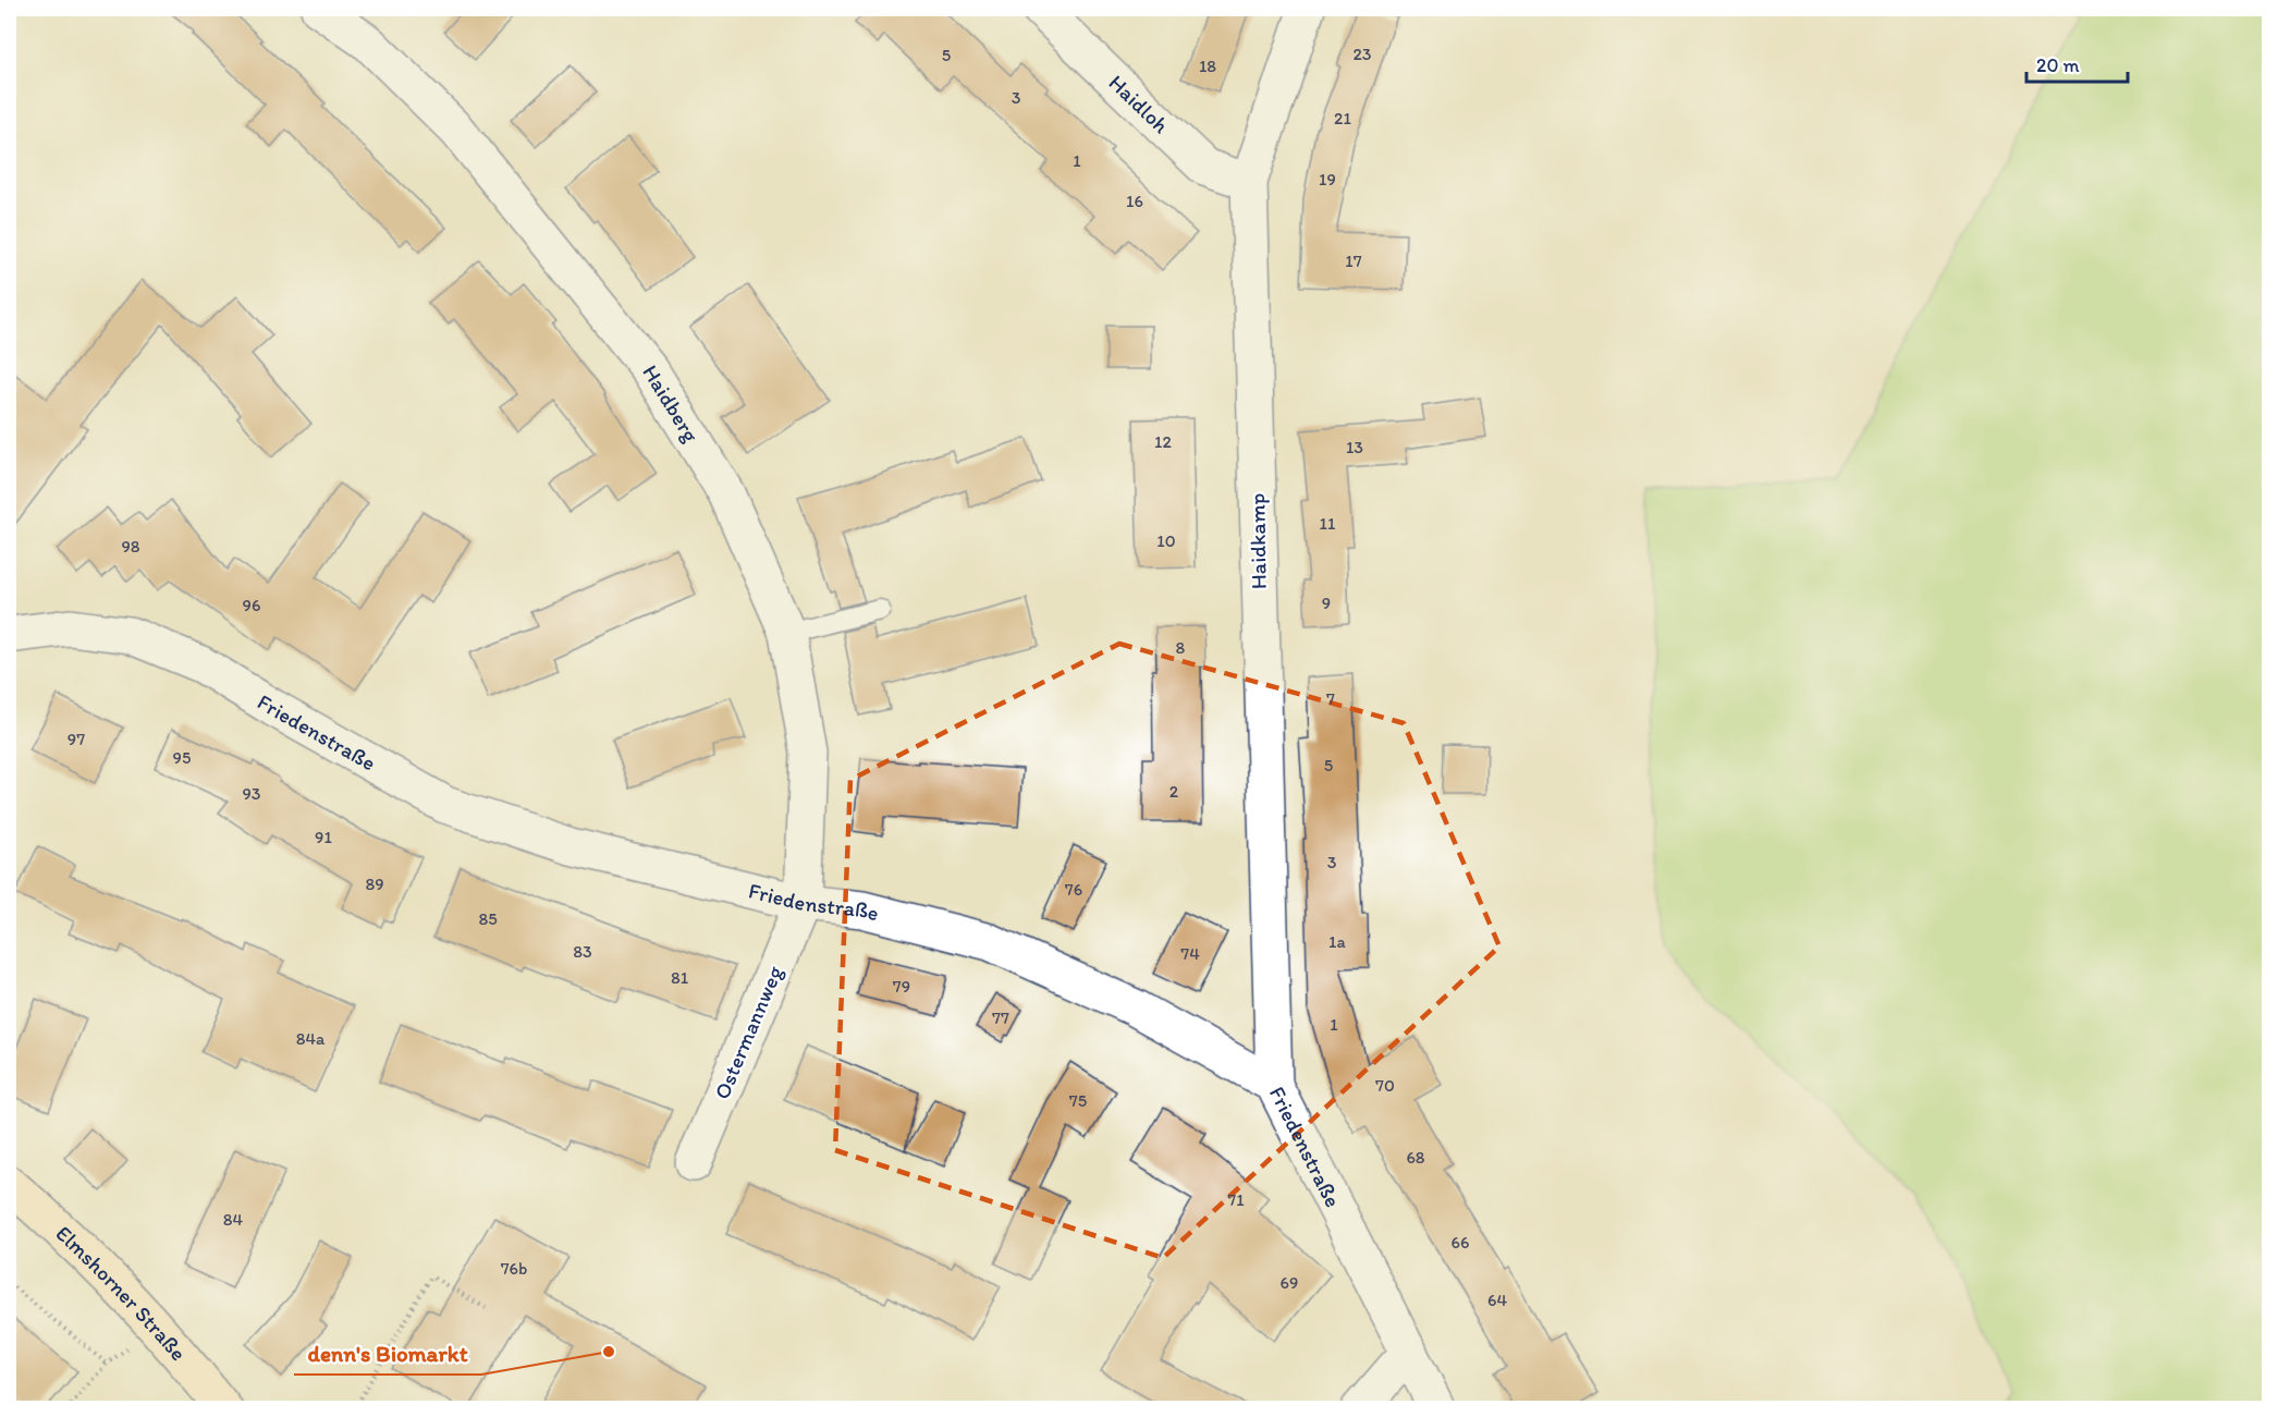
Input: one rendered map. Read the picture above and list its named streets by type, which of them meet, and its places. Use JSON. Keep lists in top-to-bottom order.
{
  "streets": {
    "main road": ["Elmshorner Straße"],
    "street": [
      "Haidloh",
      "Haidberg",
      "Haidkamp",
      "Friedenstraße",
      "Ostermannweg"
    ]
  },
  "crossings": [
    ["Haidloh", "Haidkamp"],
    ["Haidberg", "Friedenstraße"],
    ["Haidberg", "Ostermannweg"],
    ["Haidkamp", "Friedenstraße"],
    ["Friedenstraße", "Ostermannweg"]
  ],
  "places": ["denn's Biomarkt"],
  "house_numbers": [
    "23",
    "5",
    "18",
    "3",
    "21",
    "1",
    "19",
    "16",
    "17",
    "12",
    "13",
    "11",
    "10",
    "98",
    "9",
    "96",
    "8",
    "7",
    "97",
    "95",
    "5",
    "2",
    "93",
    "91",
    "3",
    "89",
    "76",
    "85",
    "1a",
    "83",
    "74",
    "81",
    "79",
    "77",
    "1",
    "84a",
    "70",
    "75",
    "68",
    "71",
    "84",
    "66",
    "76b",
    "69",
    "64"
  ],
  "scale_bar": "20 m"
}
